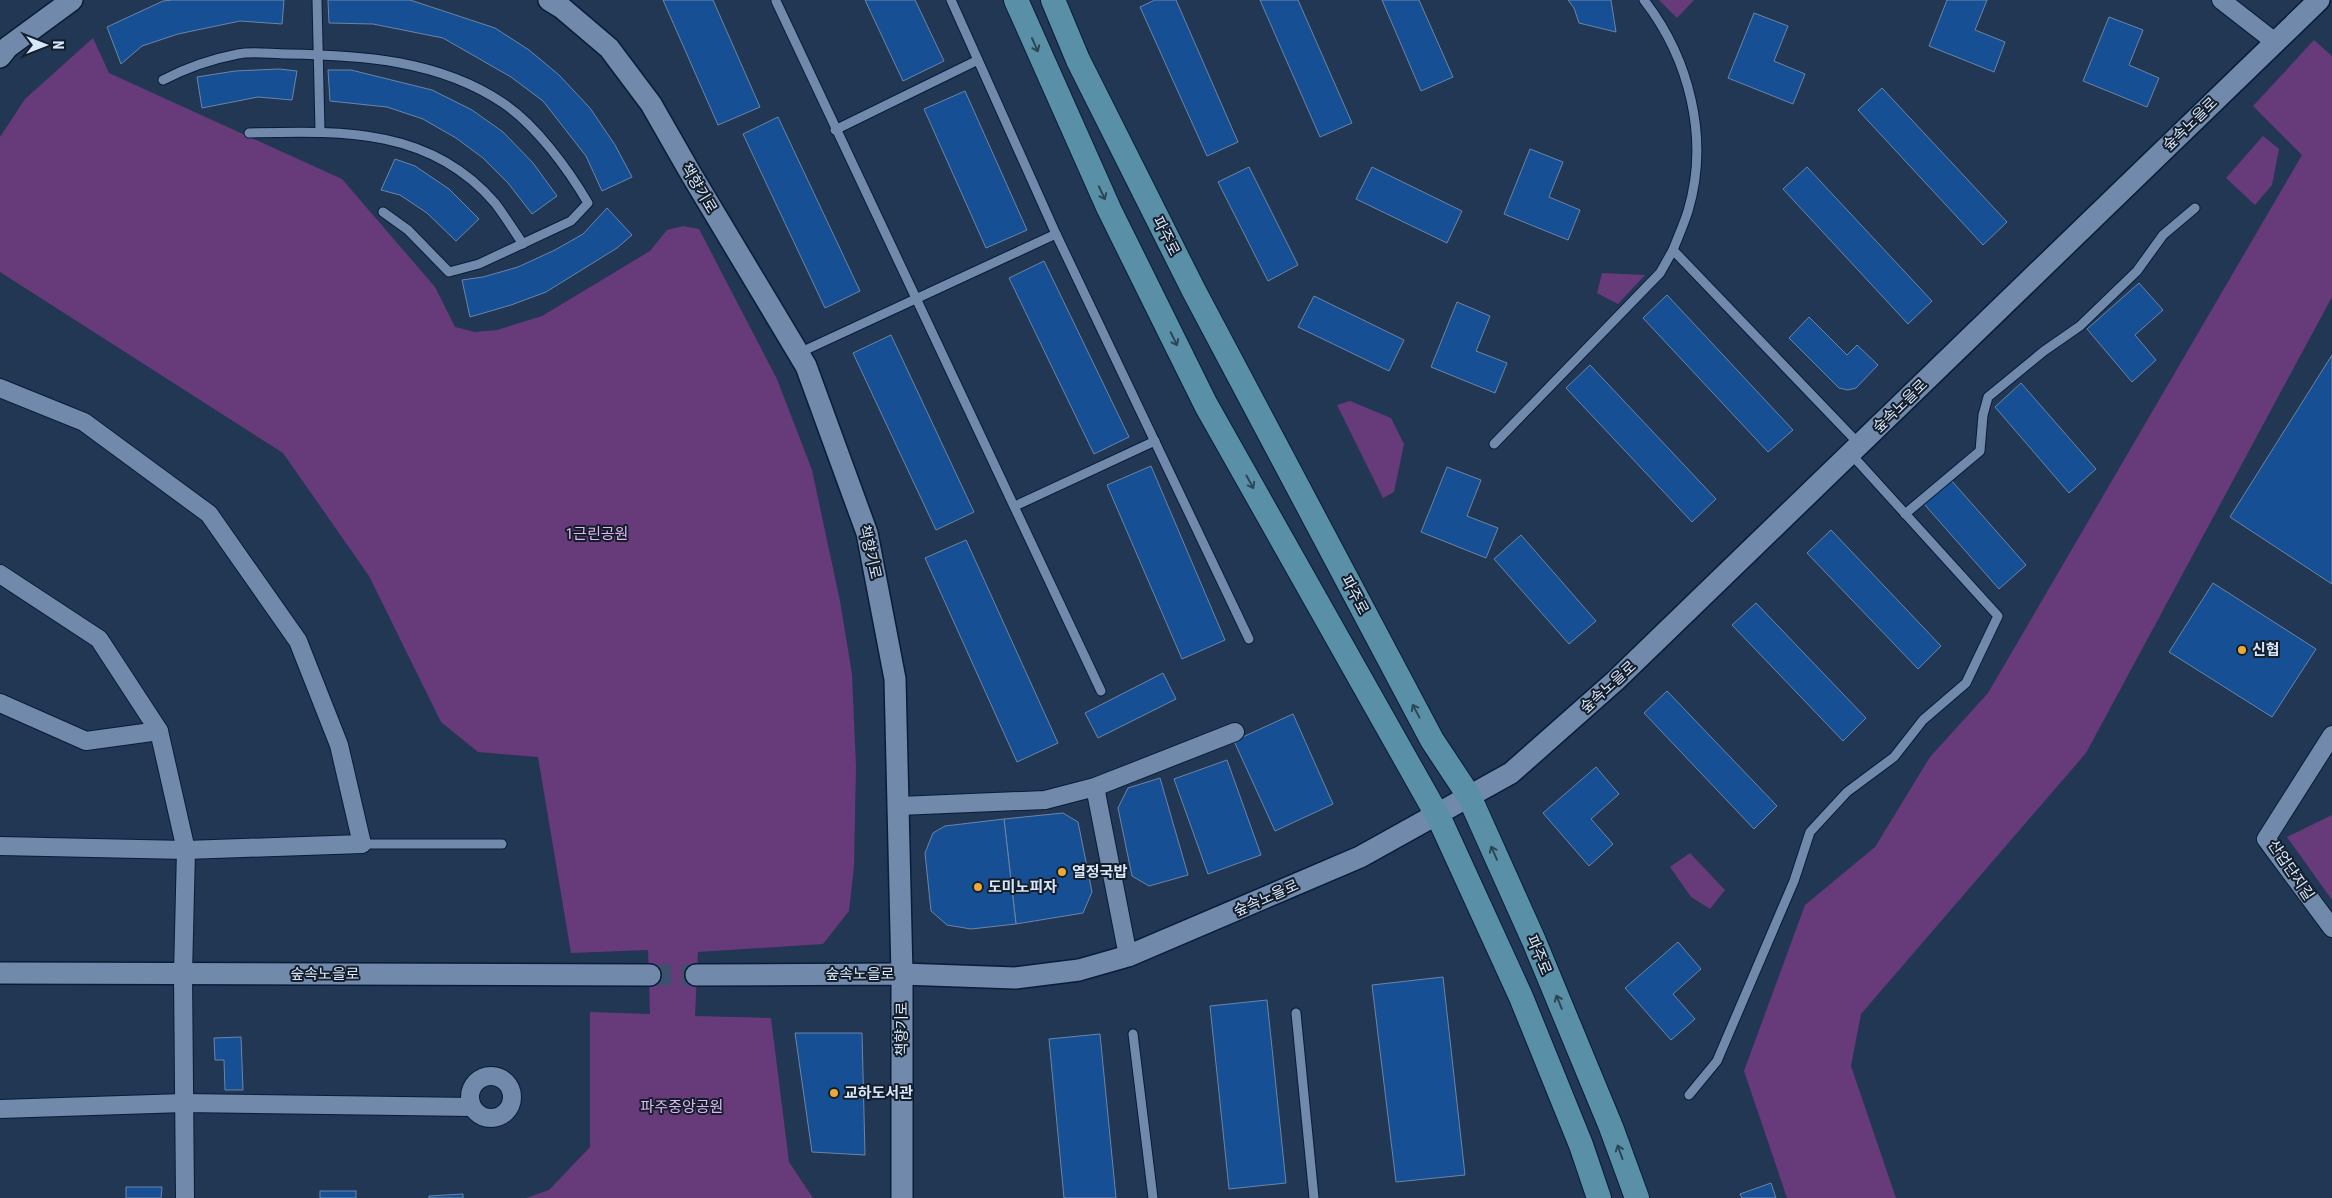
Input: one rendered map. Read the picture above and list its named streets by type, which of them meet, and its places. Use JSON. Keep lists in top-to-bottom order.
{
  "streets": {
    "main road": ["파주로"],
    "street": ["숲속노을로", "책향기로", "산업단지길"]
  },
  "crossings": [
    ["숲속노을로", "책향기로"],
    ["숲속노을로", "파주로"]
  ],
  "parks": ["1근린공원", "파주중앙공원"],
  "places": [
    "신협",
    "열정국밥",
    "도미노피자",
    "교하도서관"
  ],
  "north": "right"
}
